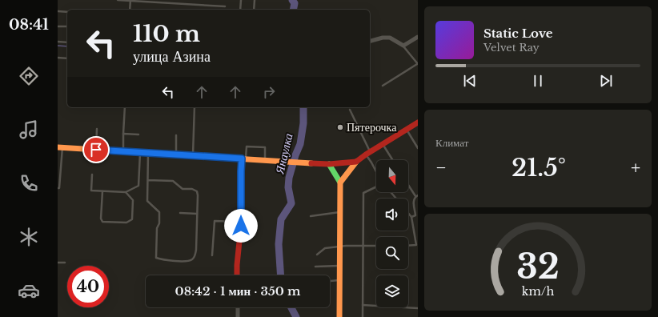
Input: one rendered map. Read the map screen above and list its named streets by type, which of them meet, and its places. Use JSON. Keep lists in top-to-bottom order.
{
  "water": ["Янаулка"],
  "places": ["Пятерочка"],
  "north": "bottom",
  "page": {
    "tabs": "08:41",
    "turn": ["110 m", "улица Азина"],
    "song": ["Static Love", "Velvet Ray"],
    "tile": "Климат",
    "heat": ["−", "21.5°", "+"],
    "limit": "40",
    "trip": "08:42 · 1 мин · 350 m",
    "gauge": ["32", "km/h"]
  }
}
